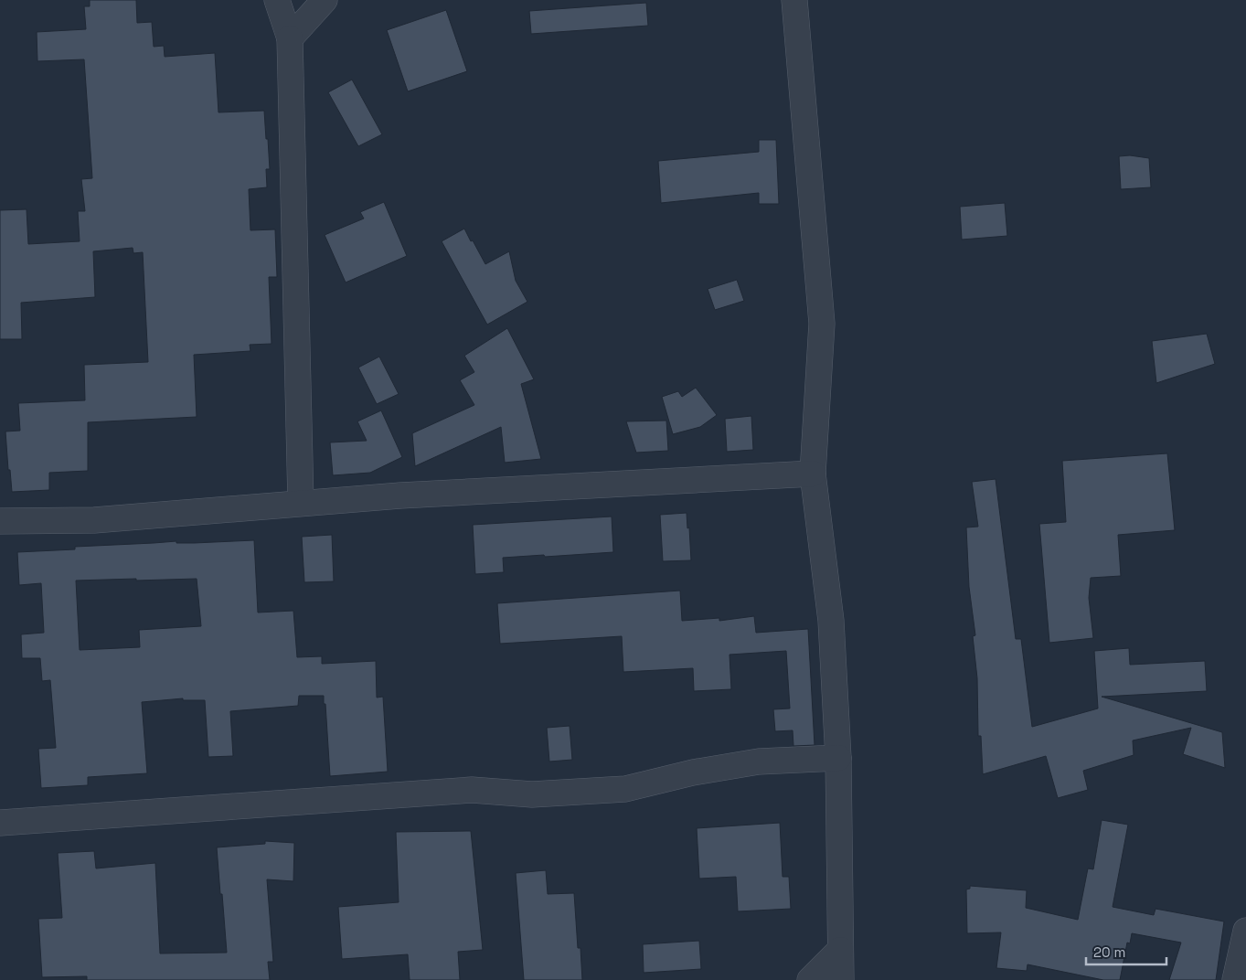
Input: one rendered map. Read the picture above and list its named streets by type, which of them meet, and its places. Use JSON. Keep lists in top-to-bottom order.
{
  "scale_bar": "20 m"
}
